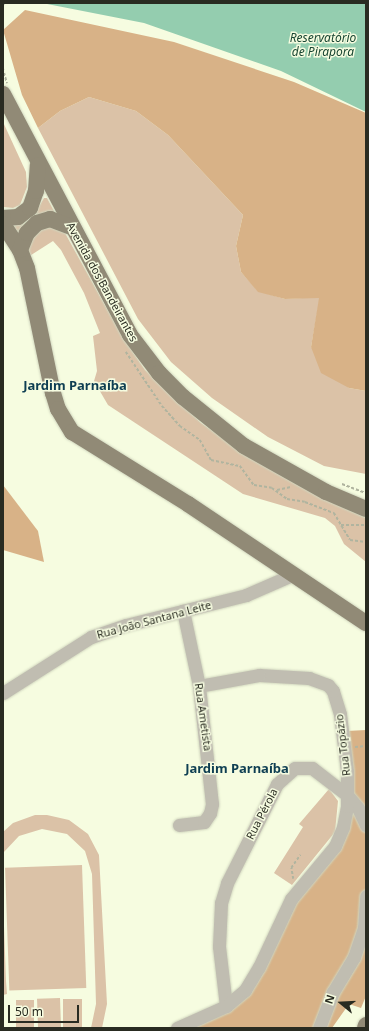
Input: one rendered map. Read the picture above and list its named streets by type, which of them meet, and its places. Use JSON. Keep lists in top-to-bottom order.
{
  "streets": {
    "main road": ["Avenida dos Bandeirantes"],
    "street": [
      "Rua João Santana Leite",
      "Rua Ametista",
      "Rua Topázio",
      "Rua Pérola"
    ]
  },
  "crossings": [
    ["Rua João Santana Leite", "Rua Ametista"],
    ["Rua Ametista", "Rua Topázio"],
    ["Rua Topázio", "Rua Pérola"]
  ],
  "districts": ["Jardim Parnaíba", "Jardim Parnaíba"],
  "water": ["Reservatório de Pirapora"],
  "scale_bar": "50 m",
  "north": "left"
}
